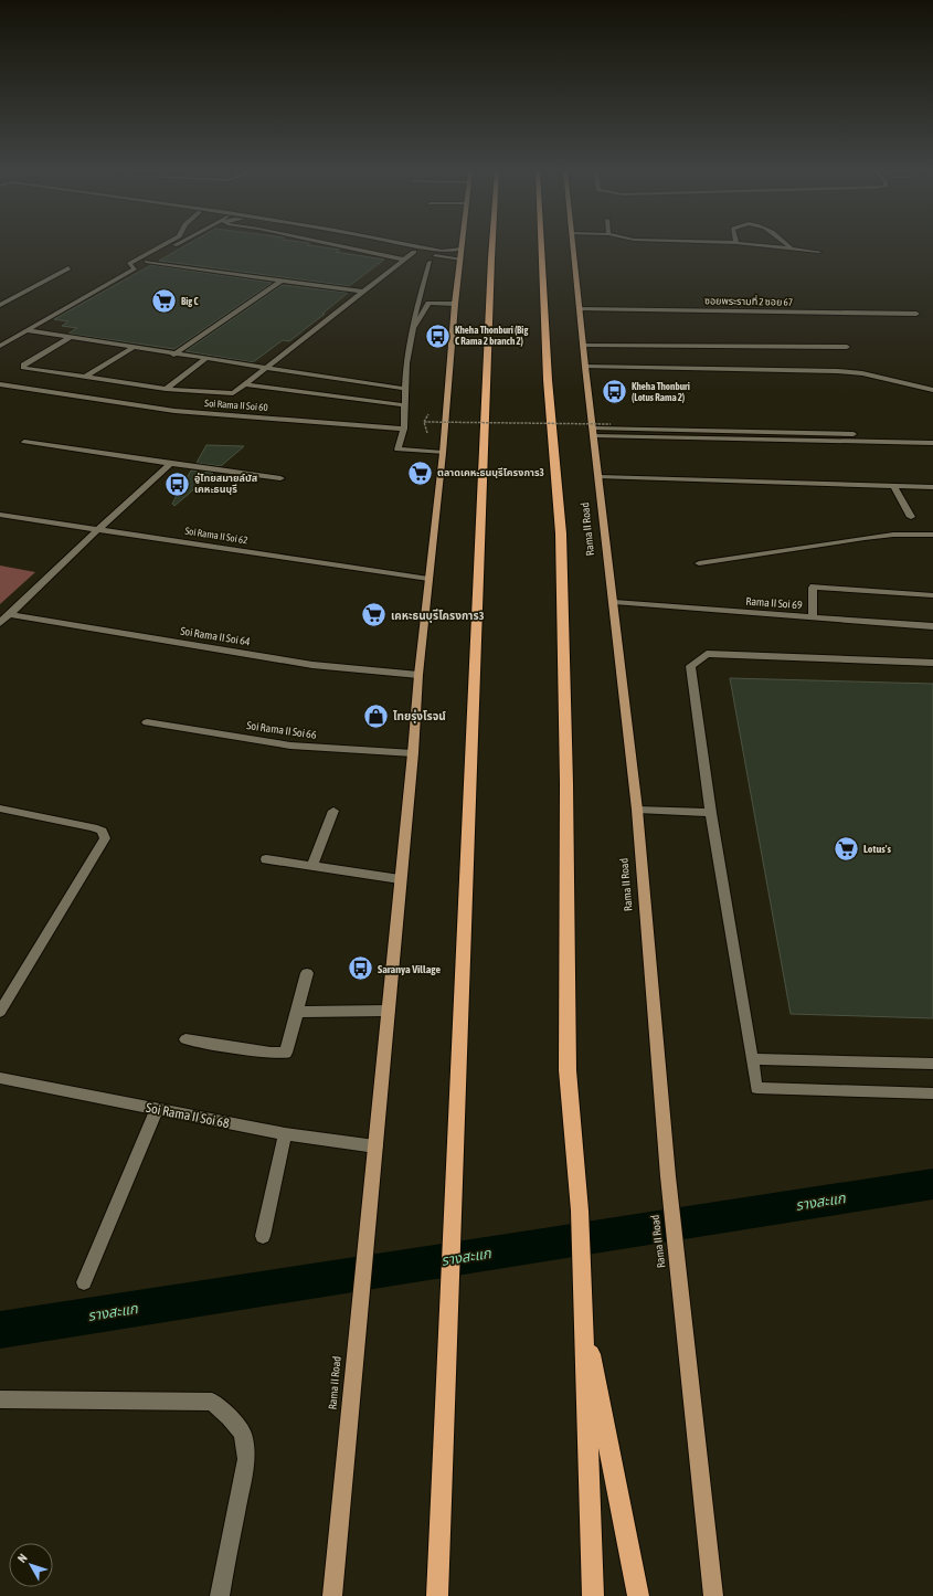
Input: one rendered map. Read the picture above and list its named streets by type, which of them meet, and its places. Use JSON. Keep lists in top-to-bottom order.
{
  "streets": {
    "main road": ["Rama II Road"],
    "street": [
      "ซอยพระรามที่ 2 ซอย 67",
      "Soi Rama II Soi 60",
      "Soi Rama II Soi 62",
      "Rama II Soi 69",
      "Soi Rama II Soi 64",
      "Soi Rama II Soi 66",
      "Soi Rama II Soi 68"
    ]
  },
  "crossings": [
    ["ซอยพระรามที่ 2 ซอย 67", "Rama II Road"],
    ["Rama II Road", "Soi Rama II Soi 62"],
    ["Rama II Road", "Rama II Soi 69"],
    ["Rama II Road", "Soi Rama II Soi 64"],
    ["Rama II Road", "Soi Rama II Soi 66"],
    ["Rama II Road", "Soi Rama II Soi 68"]
  ],
  "water": ["รางสะแก"],
  "places": {
    "supermarket": [
      "Big C",
      "ตลาดเคหะธนบุรีโครงการ3",
      "เคหะธนบุรีโครงการ3",
      "Lotus's"
    ],
    "bus stop": [
      "Kheha Thonburi (Big C Rama 2 branch 2)",
      "Kheha Thonburi (Lotus Rama 2)",
      "อู่ไทยสมายล์บัส เคหะธนบุรี",
      "Saranya Village"
    ],
    "shop": ["ไทยรุ่งโรจน์"]
  },
  "north": "top left"
}
